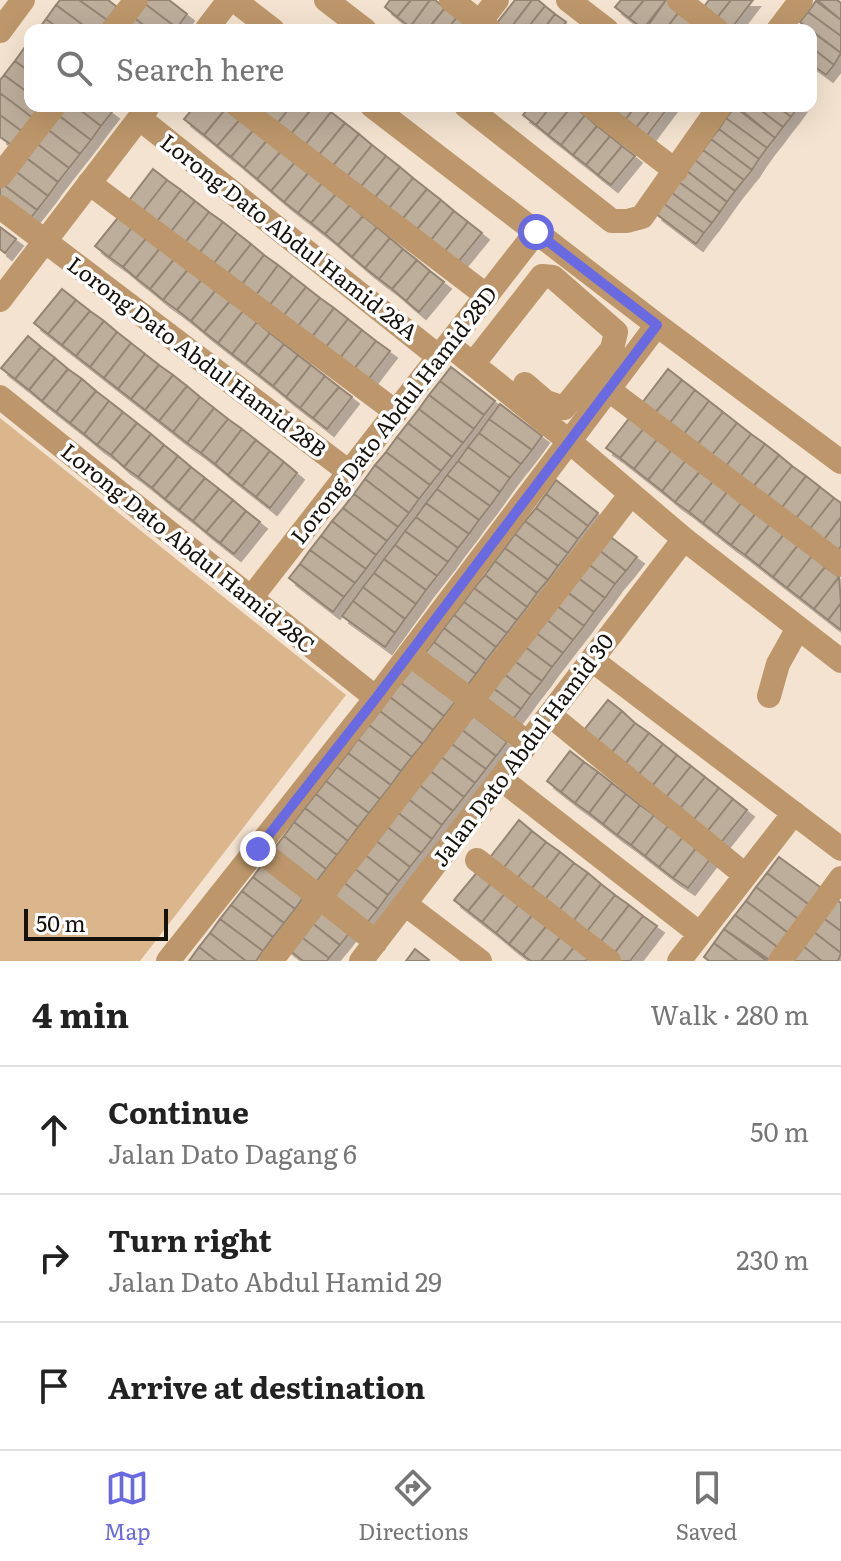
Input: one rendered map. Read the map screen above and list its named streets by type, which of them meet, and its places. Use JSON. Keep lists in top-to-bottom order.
{
  "streets": {
    "street": [
      "Lorong Dato Abdul Hamid 28A",
      "Lorong Dato Abdul Hamid 28B",
      "Lorong Dato Abdul Hamid 28D",
      "Lorong Dato Abdul Hamid 28C",
      "Jalan Dato Abdul Hamid 30"
    ]
  },
  "crossings": [
    ["Lorong Dato Abdul Hamid 28A", "Lorong Dato Abdul Hamid 28D"],
    ["Lorong Dato Abdul Hamid 28B", "Lorong Dato Abdul Hamid 28D"],
    ["Lorong Dato Abdul Hamid 28D", "Lorong Dato Abdul Hamid 28C"]
  ],
  "scale_bar": "50 m",
  "page": {
    "search": "Search here",
    "scale": "50 m",
    "heading": ["4 min", "Walk · 280 m"],
    "list": [
      ["Continue", "Jalan Dato Dagang 6", "50 m"],
      ["Turn right", "Jalan Dato Abdul Hamid 29", "230 m"],
      "Arrive at destination"
    ],
    "nav": ["Map", "Directions", "Saved"]
  }
}
